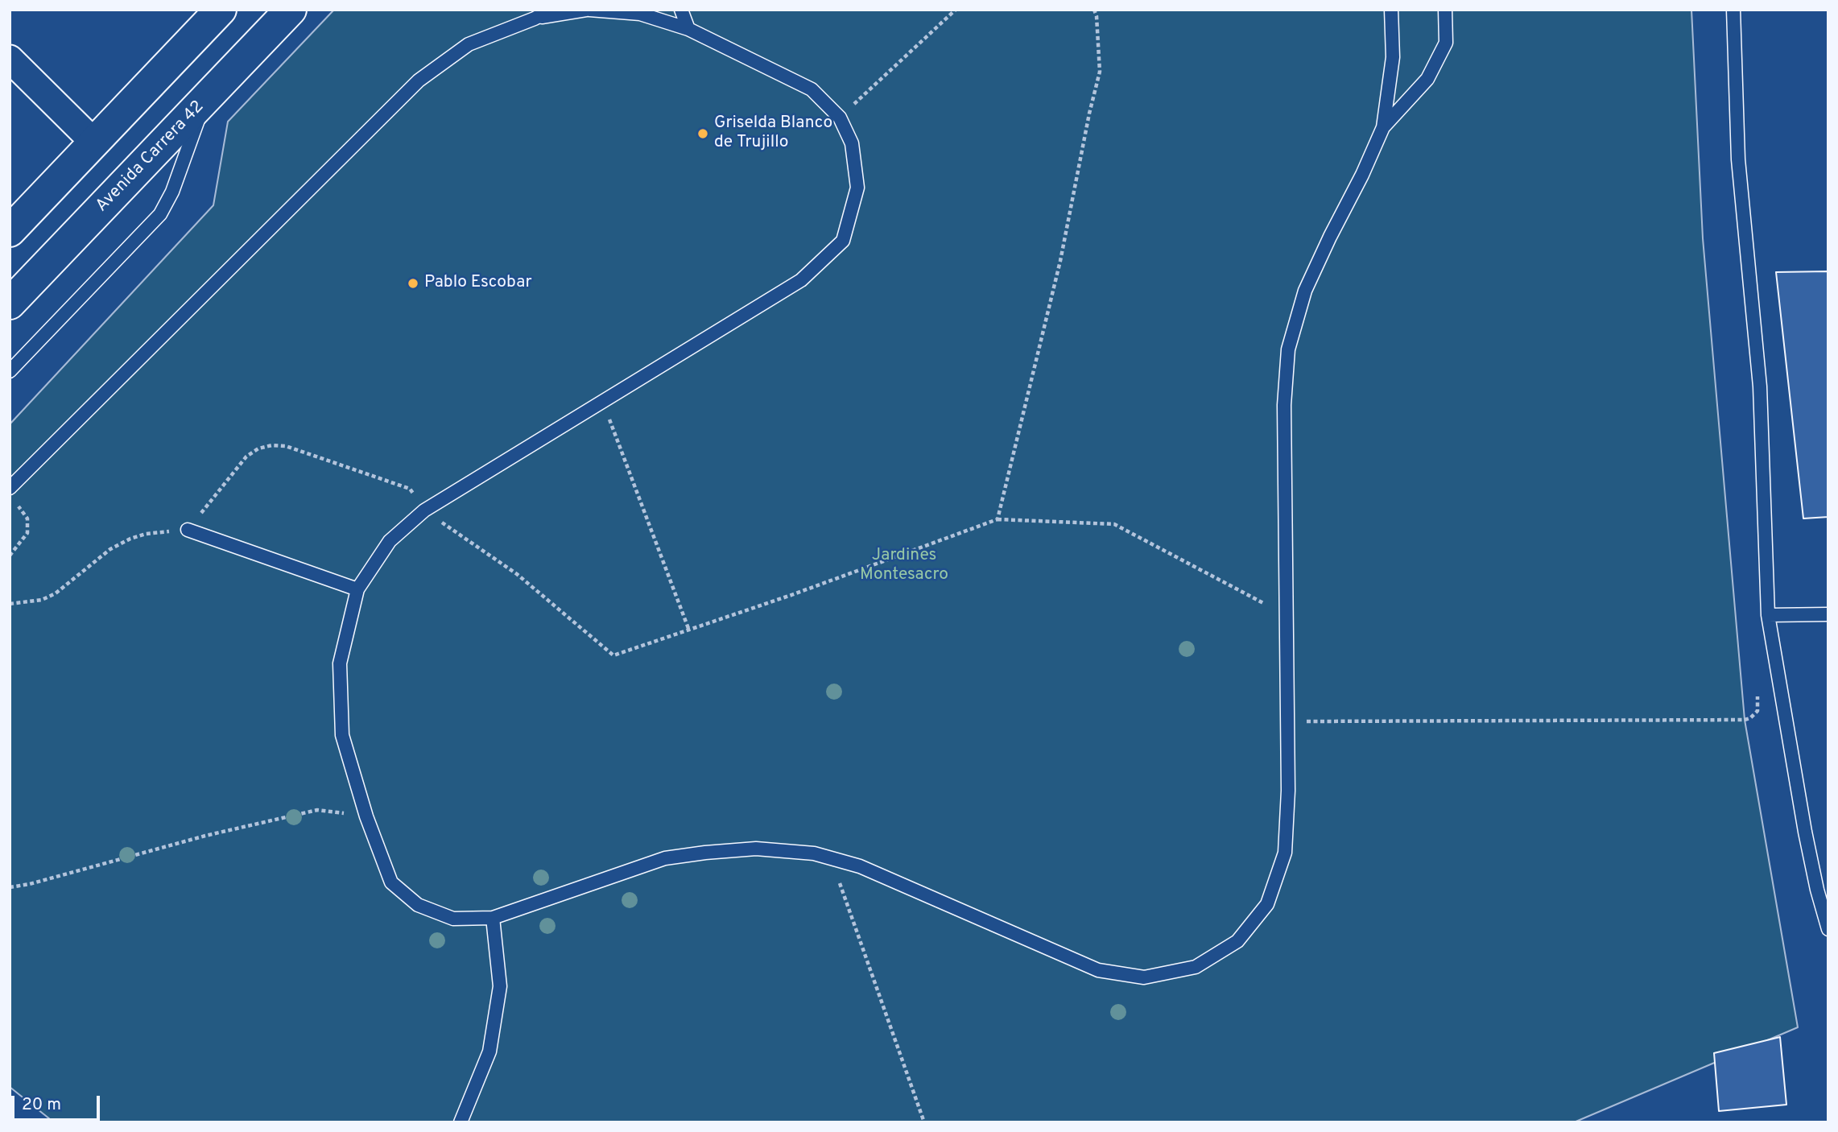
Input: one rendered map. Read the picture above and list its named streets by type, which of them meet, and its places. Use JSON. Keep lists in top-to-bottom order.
{
  "streets": {
    "highway": ["Avenida Carrera 42"]
  },
  "parks": ["Jardines Montesacro"],
  "places": ["Griselda Blanco de Trujillo", "Pablo Escobar"],
  "scale_bar": "20 m"
}
